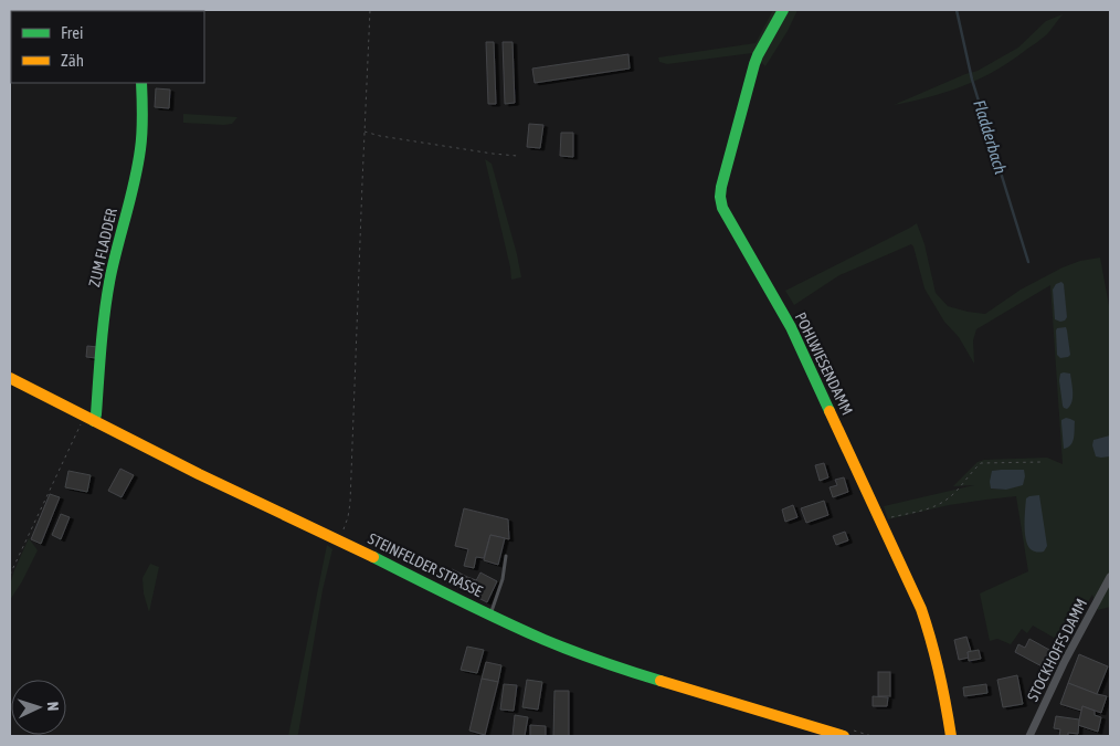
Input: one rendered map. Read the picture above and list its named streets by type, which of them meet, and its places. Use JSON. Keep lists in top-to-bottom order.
{
  "streets": {
    "street": [
      "ZUM FLADDER",
      "POHLWIESENDAMM",
      "STEINFELDER STRASSE",
      "STOCKHOFFS DAMM"
    ]
  },
  "crossings": [
    ["ZUM FLADDER", "STEINFELDER STRASSE"]
  ],
  "water": ["Fladderbach"],
  "legend": ["Frei", "Zäh"],
  "north": "right"
}
